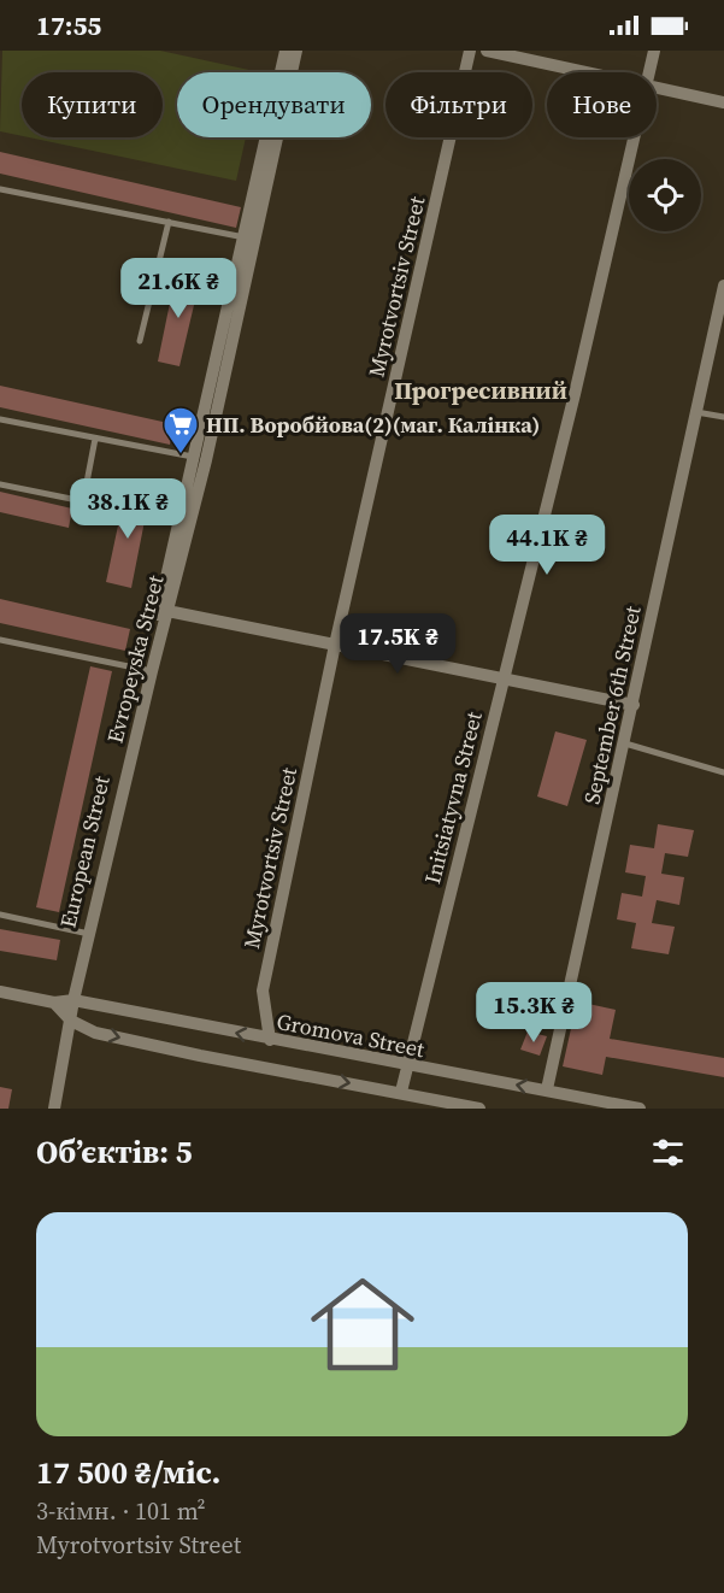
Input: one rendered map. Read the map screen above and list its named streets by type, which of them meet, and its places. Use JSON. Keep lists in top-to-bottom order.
{
  "streets": {
    "street": [
      "Myrotvortsiv Street",
      "Evropeyska Street",
      "September 6th Street",
      "Initsiatyvna Street",
      "European Street",
      "Gromova Street"
    ]
  },
  "crossings": [
    ["Myrotvortsiv Street", "Gromova Street"],
    ["Evropeyska Street", "Gromova Street"],
    ["September 6th Street", "Gromova Street"],
    ["Initsiatyvna Street", "Gromova Street"]
  ],
  "districts": ["Прогресивний"],
  "places": {
    "supermarket": ["НП. Воробйова(2)(маг. Калінка)"]
  },
  "page": {
    "status": "17:55",
    "chip": [
      "Купити",
      "Орендувати",
      "Фільтри",
      "Нове"
    ],
    "price": [
      "21.6K ₴",
      "38.1K ₴",
      "44.1K ₴",
      "17.5K ₴",
      "15.3K ₴"
    ],
    "heading": "Об’єктів: 5",
    "list": [
      {
        "name": "17 500 ₴/міс.",
        "note": "3-кімн. · 101 m² · Myrotvortsiv Street"
      }
    ]
  }
}
